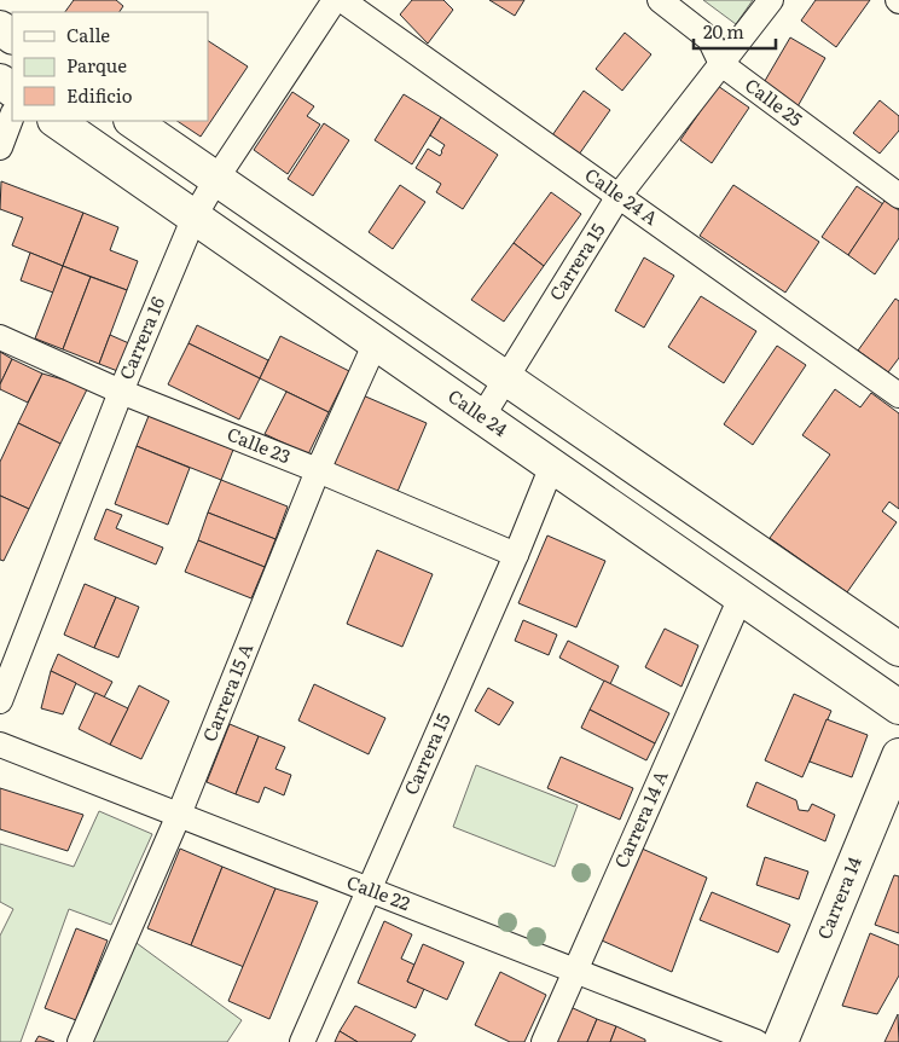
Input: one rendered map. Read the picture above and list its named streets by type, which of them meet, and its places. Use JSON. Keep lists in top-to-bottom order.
{
  "streets": {
    "street": [
      "Calle 25",
      "Calle 24 A",
      "Carrera 15",
      "Carrera 16",
      "Calle 24",
      "Calle 23",
      "Carrera 15 A",
      "Carrera 14 A",
      "Calle 22",
      "Carrera 14"
    ]
  },
  "crossings": [
    ["Calle 25", "Carrera 15"],
    ["Calle 24 A", "Carrera 15"],
    ["Carrera 15", "Calle 24"],
    ["Carrera 15", "Calle 23"],
    ["Carrera 15", "Calle 22"],
    ["Carrera 16", "Calle 24"],
    ["Carrera 16", "Calle 23"],
    ["Calle 24", "Carrera 15 A"],
    ["Calle 24", "Carrera 14 A"],
    ["Calle 23", "Carrera 15 A"],
    ["Carrera 15 A", "Calle 22"],
    ["Carrera 14 A", "Calle 22"]
  ],
  "legend": ["Calle", "Parque", "Edificio"],
  "scale_bar": "20 m"
}
